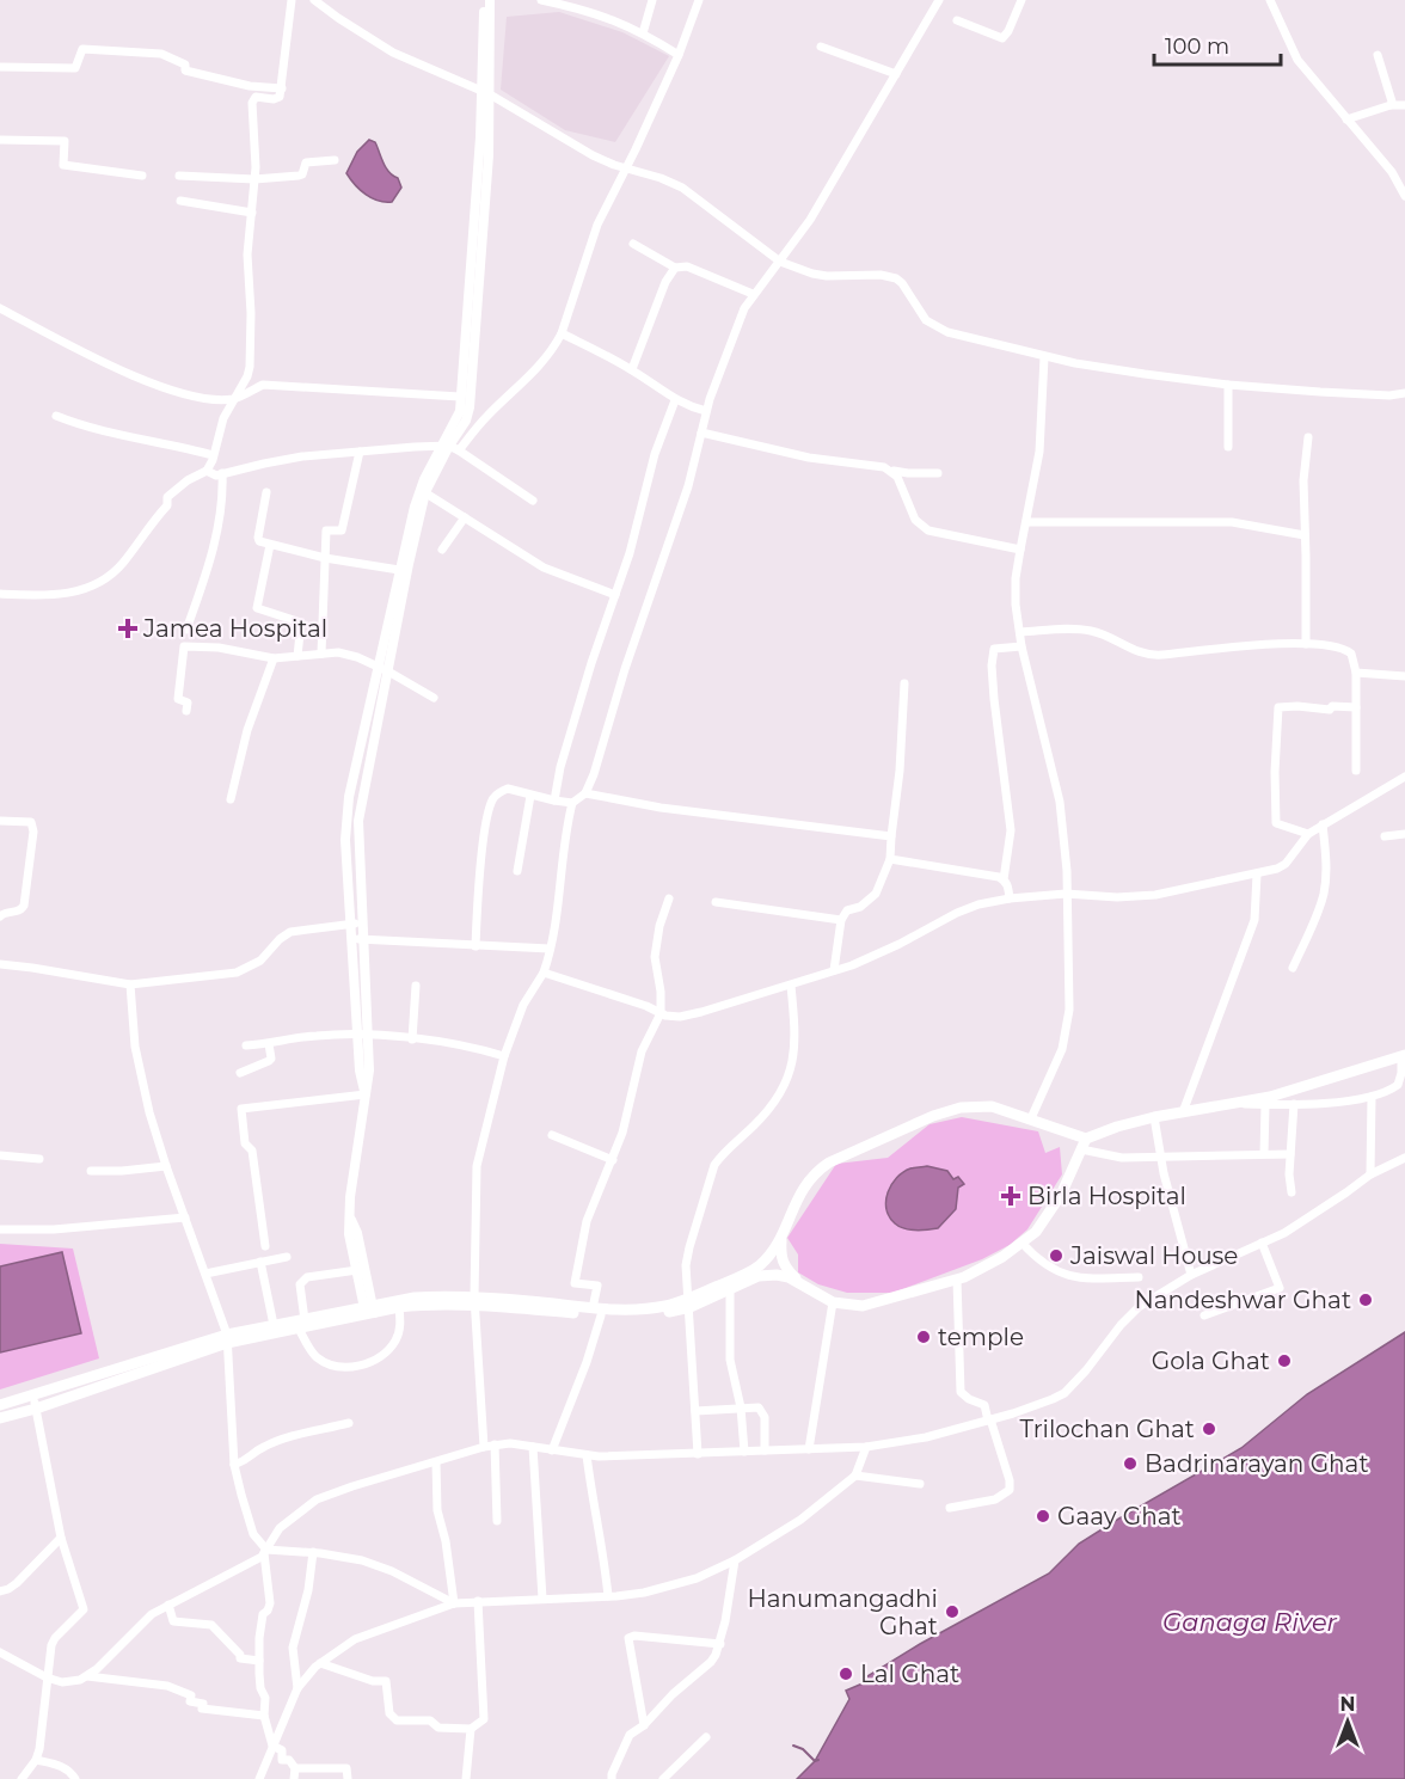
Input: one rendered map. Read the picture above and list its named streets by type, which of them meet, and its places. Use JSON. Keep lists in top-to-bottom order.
{
  "water": ["Ganaga River"],
  "places": {
    "health": ["Jamea Hospital", "Birla Hospital"],
    "other": [
      "Jaiswal House",
      "Nandeshwar Ghat",
      "temple",
      "Gola Ghat",
      "Trilochan Ghat",
      "Badrinarayan Ghat",
      "Gaay Ghat",
      "Hanumangadhi Ghat",
      "Lal Ghat"
    ]
  },
  "scale_bar": "100 m",
  "north": "top"
}
